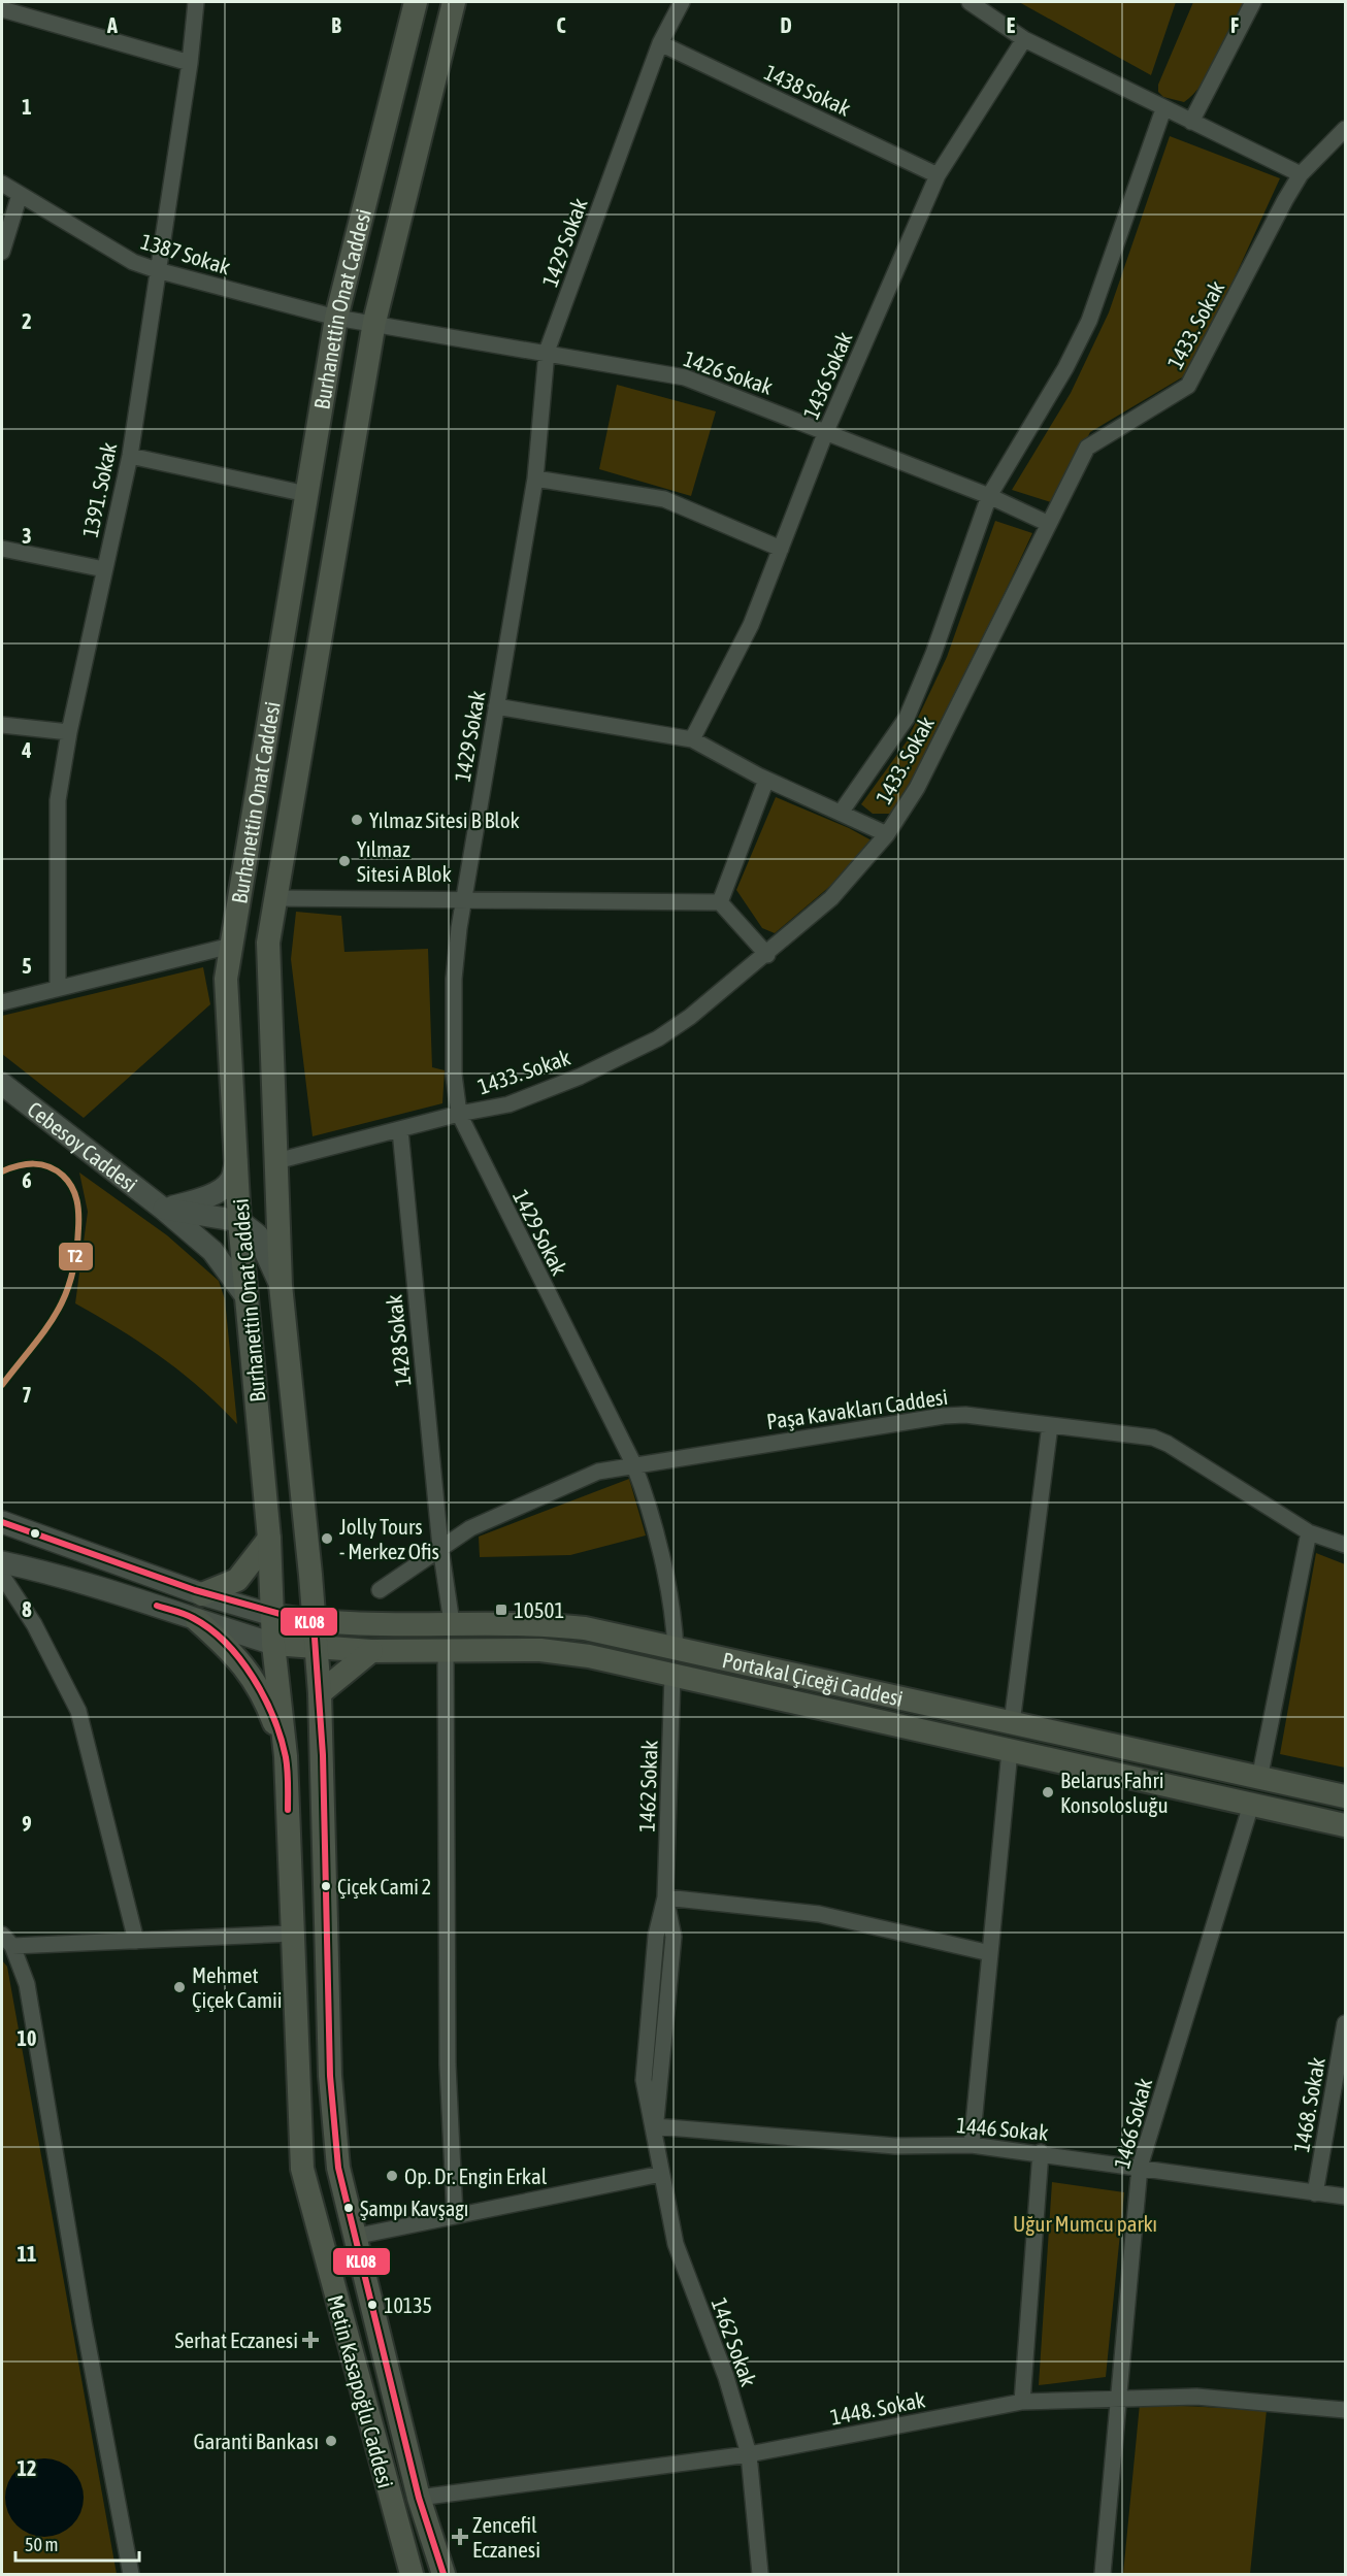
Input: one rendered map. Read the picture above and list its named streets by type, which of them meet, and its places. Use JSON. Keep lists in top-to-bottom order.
{
  "streets": {
    "main road": [
      "Burhanettin Onat Caddesi",
      "Cebesoy Caddesi",
      "Portakal Çiceği Caddesi",
      "Metin Kasapoğlu Caddesi"
    ],
    "street": [
      "1438 Sokak",
      "1429 Sokak",
      "1387 Sokak",
      "1433. Sokak",
      "1426 Sokak",
      "1436 Sokak",
      "1391. Sokak",
      "1428 Sokak",
      "Paşa Kavakları Caddesi",
      "1462 Sokak",
      "1468. Sokak",
      "1466 Sokak",
      "1446 Sokak",
      "1448. Sokak"
    ]
  },
  "crossings": [
    ["1438 Sokak", "1429 Sokak"],
    ["1438 Sokak", "1436 Sokak"],
    ["1429 Sokak", "1433. Sokak"],
    ["1429 Sokak", "1426 Sokak"],
    ["1429 Sokak", "Paşa Kavakları Caddesi"],
    ["1429 Sokak", "Portakal Çiceği Caddesi"],
    ["1387 Sokak", "Burhanettin Onat Caddesi"],
    ["1387 Sokak", "1426 Sokak"],
    ["1387 Sokak", "1391. Sokak"],
    ["Burhanettin Onat Caddesi", "1433. Sokak"],
    ["Burhanettin Onat Caddesi", "1426 Sokak"],
    ["Burhanettin Onat Caddesi", "Cebesoy Caddesi"],
    ["Burhanettin Onat Caddesi", "Portakal Çiceği Caddesi"],
    ["Burhanettin Onat Caddesi", "Metin Kasapoğlu Caddesi"],
    ["1433. Sokak", "1426 Sokak"],
    ["1433. Sokak", "1428 Sokak"],
    ["1426 Sokak", "1436 Sokak"],
    ["1428 Sokak", "Paşa Kavakları Caddesi"],
    ["1428 Sokak", "Portakal Çiceği Caddesi"],
    ["Portakal Çiceği Caddesi", "1462 Sokak"],
    ["Portakal Çiceği Caddesi", "1466 Sokak"],
    ["Portakal Çiceği Caddesi", "Metin Kasapoğlu Caddesi"],
    ["1462 Sokak", "1446 Sokak"],
    ["1462 Sokak", "1448. Sokak"],
    ["1468. Sokak", "1446 Sokak"],
    ["1466 Sokak", "1446 Sokak"],
    ["1466 Sokak", "1448. Sokak"],
    ["Metin Kasapoğlu Caddesi", "1448. Sokak"]
  ],
  "parks": ["Uğur Mumcu parkı"],
  "places": {
    "other": [
      "Yılmaz Sitesi B Blok",
      "Yılmaz Sitesi A Blok",
      "Jolly Tours - Merkez Ofis",
      "Belarus Fahri Konsolosluğu",
      "Çiçek Cami 2",
      "Mehmet Çiçek Camii",
      "Op. Dr. Engin Erkal",
      "Şampı Kavşagı",
      "10135",
      "Garanti Bankası"
    ],
    "transit": ["10501"],
    "health": ["Serhat Eczanesi", "Zencefil Eczanesi"]
  },
  "lines": ["transit line T2", "transit line KL08"],
  "scale_bar": "50 m",
  "grid": {
    "columns": [
      "A",
      "B",
      "C",
      "D",
      "E",
      "F"
    ],
    "rows": [
      "1",
      "2",
      "3",
      "4",
      "5",
      "6",
      "7",
      "8",
      "9",
      "10",
      "11",
      "12"
    ]
  }
}
